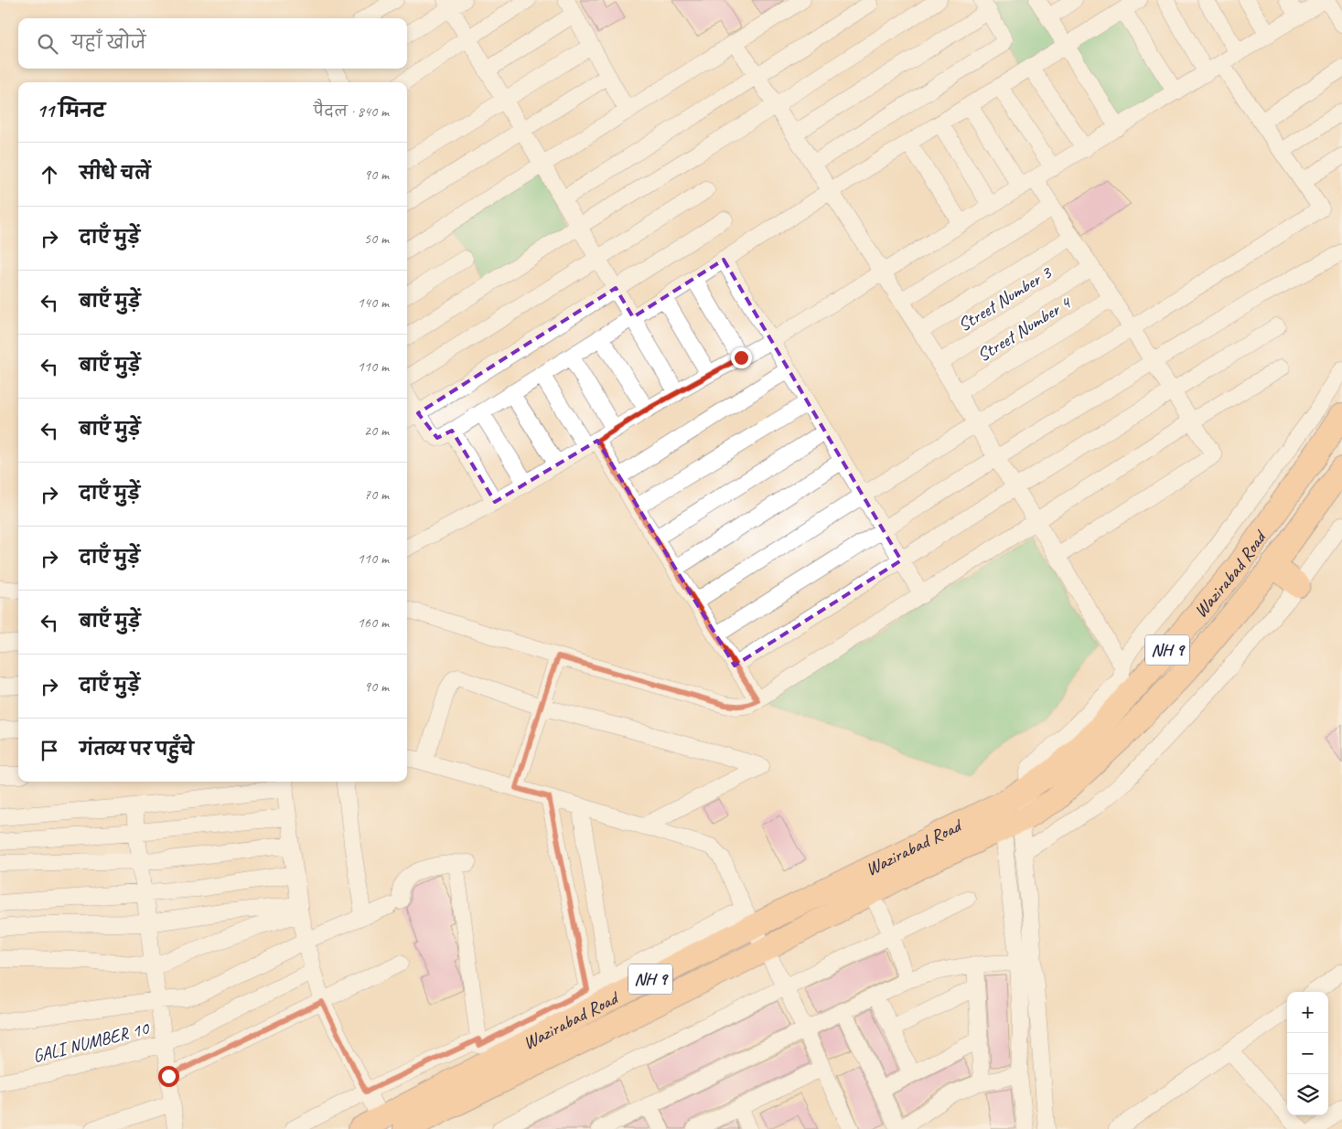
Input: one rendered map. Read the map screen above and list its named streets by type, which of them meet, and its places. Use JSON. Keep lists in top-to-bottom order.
{
  "streets": {
    "highway": ["Wazirabad Road", "NH 9"],
    "street": ["Street Number 3", "Street Number 4", "GALI NUMBER 10"]
  },
  "page": {
    "search": "यहाँ खोजें",
    "heading": ["11 मिनट", "पैदल · 840 m"],
    "list": [
      ["सीधे चलें", "90 m"],
      ["दाएँ मुड़ें", "50 m"],
      ["बाएँ मुड़ें", "140 m"],
      ["बाएँ मुड़ें", "110 m"],
      ["बाएँ मुड़ें", "20 m"],
      ["दाएँ मुड़ें", "70 m"],
      ["दाएँ मुड़ें", "110 m"],
      ["बाएँ मुड़ें", "160 m"],
      ["दाएँ मुड़ें", "90 m"],
      "गंतव्य पर पहुँचे"
    ],
    "map_buttons": ["+", "−"]
  }
}
